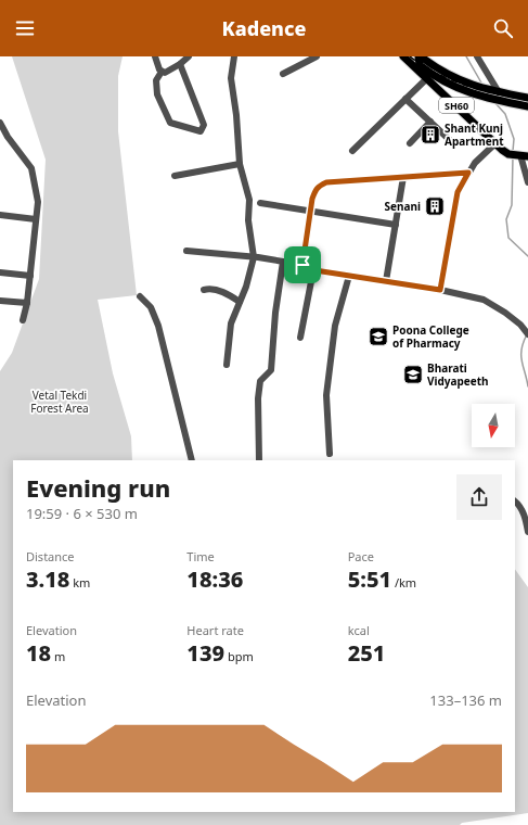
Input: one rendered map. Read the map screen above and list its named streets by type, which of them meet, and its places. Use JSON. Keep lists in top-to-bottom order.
{
  "streets": {
    "main road": ["SH60"]
  },
  "parks": ["Vetal Tekdi Forest Area"],
  "places": {
    "building": ["Shant Kunj Apartment", "Senani"],
    "school or university": ["Poona College of Pharmacy", "Bharati Vidyapeeth"]
  },
  "north": "bottom",
  "page": {
    "header": "Kadence",
    "heading": ["Evening run", "19:59 · 6 × 530 m"],
    "stats": [
      ["Distance", "3.18 km"],
      ["Time", "18:36"],
      ["Pace", "5:51 /km"],
      ["Elevation", "18 m"],
      ["Heart rate", "139 bpm"],
      ["kcal", "251"]
    ],
    "chart": ["Elevation", "133–136 m"]
  }
}
